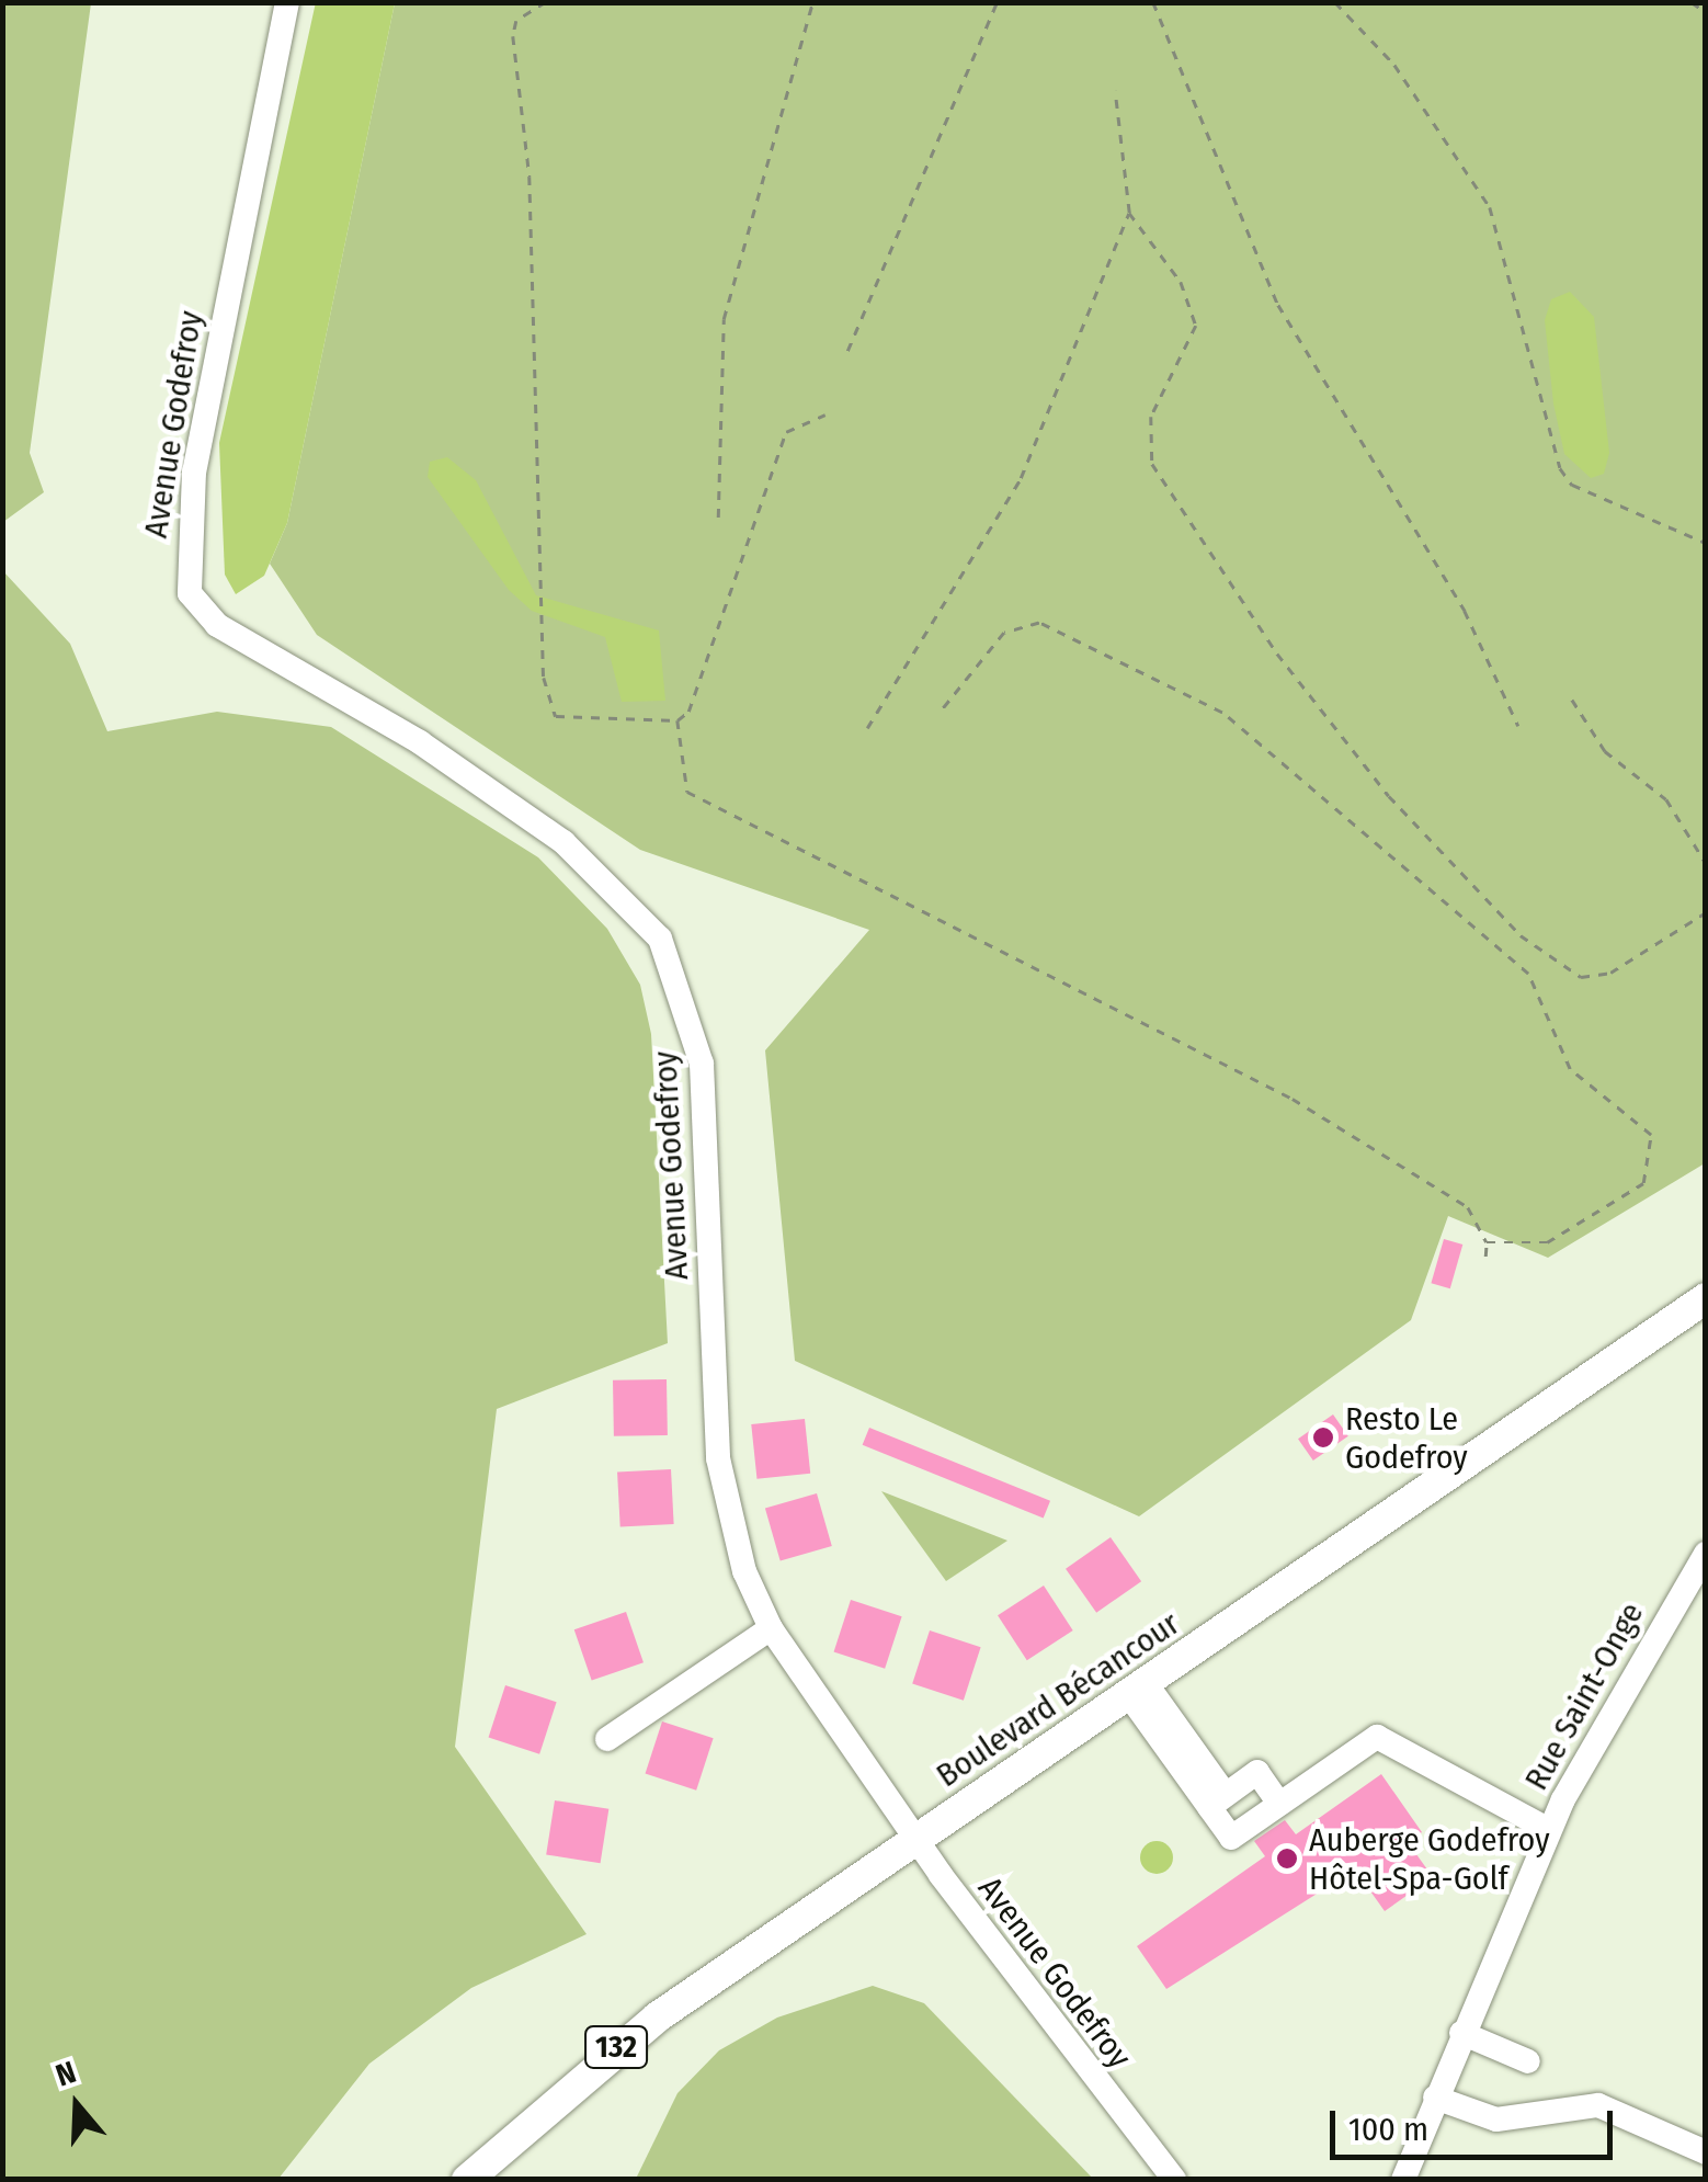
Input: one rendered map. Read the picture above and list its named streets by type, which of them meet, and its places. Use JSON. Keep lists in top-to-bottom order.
{
  "streets": {
    "main road": ["Boulevard Bécancour", "132"],
    "street": ["Avenue Godefroy", "Rue Saint-Onge"]
  },
  "crossings": [
    ["Avenue Godefroy", "Boulevard Bécancour"]
  ],
  "places": ["Resto Le Godefroy", "Auberge Godefroy Hôtel-Spa-Golf"],
  "scale_bar": "100 m",
  "north": "top"
}
